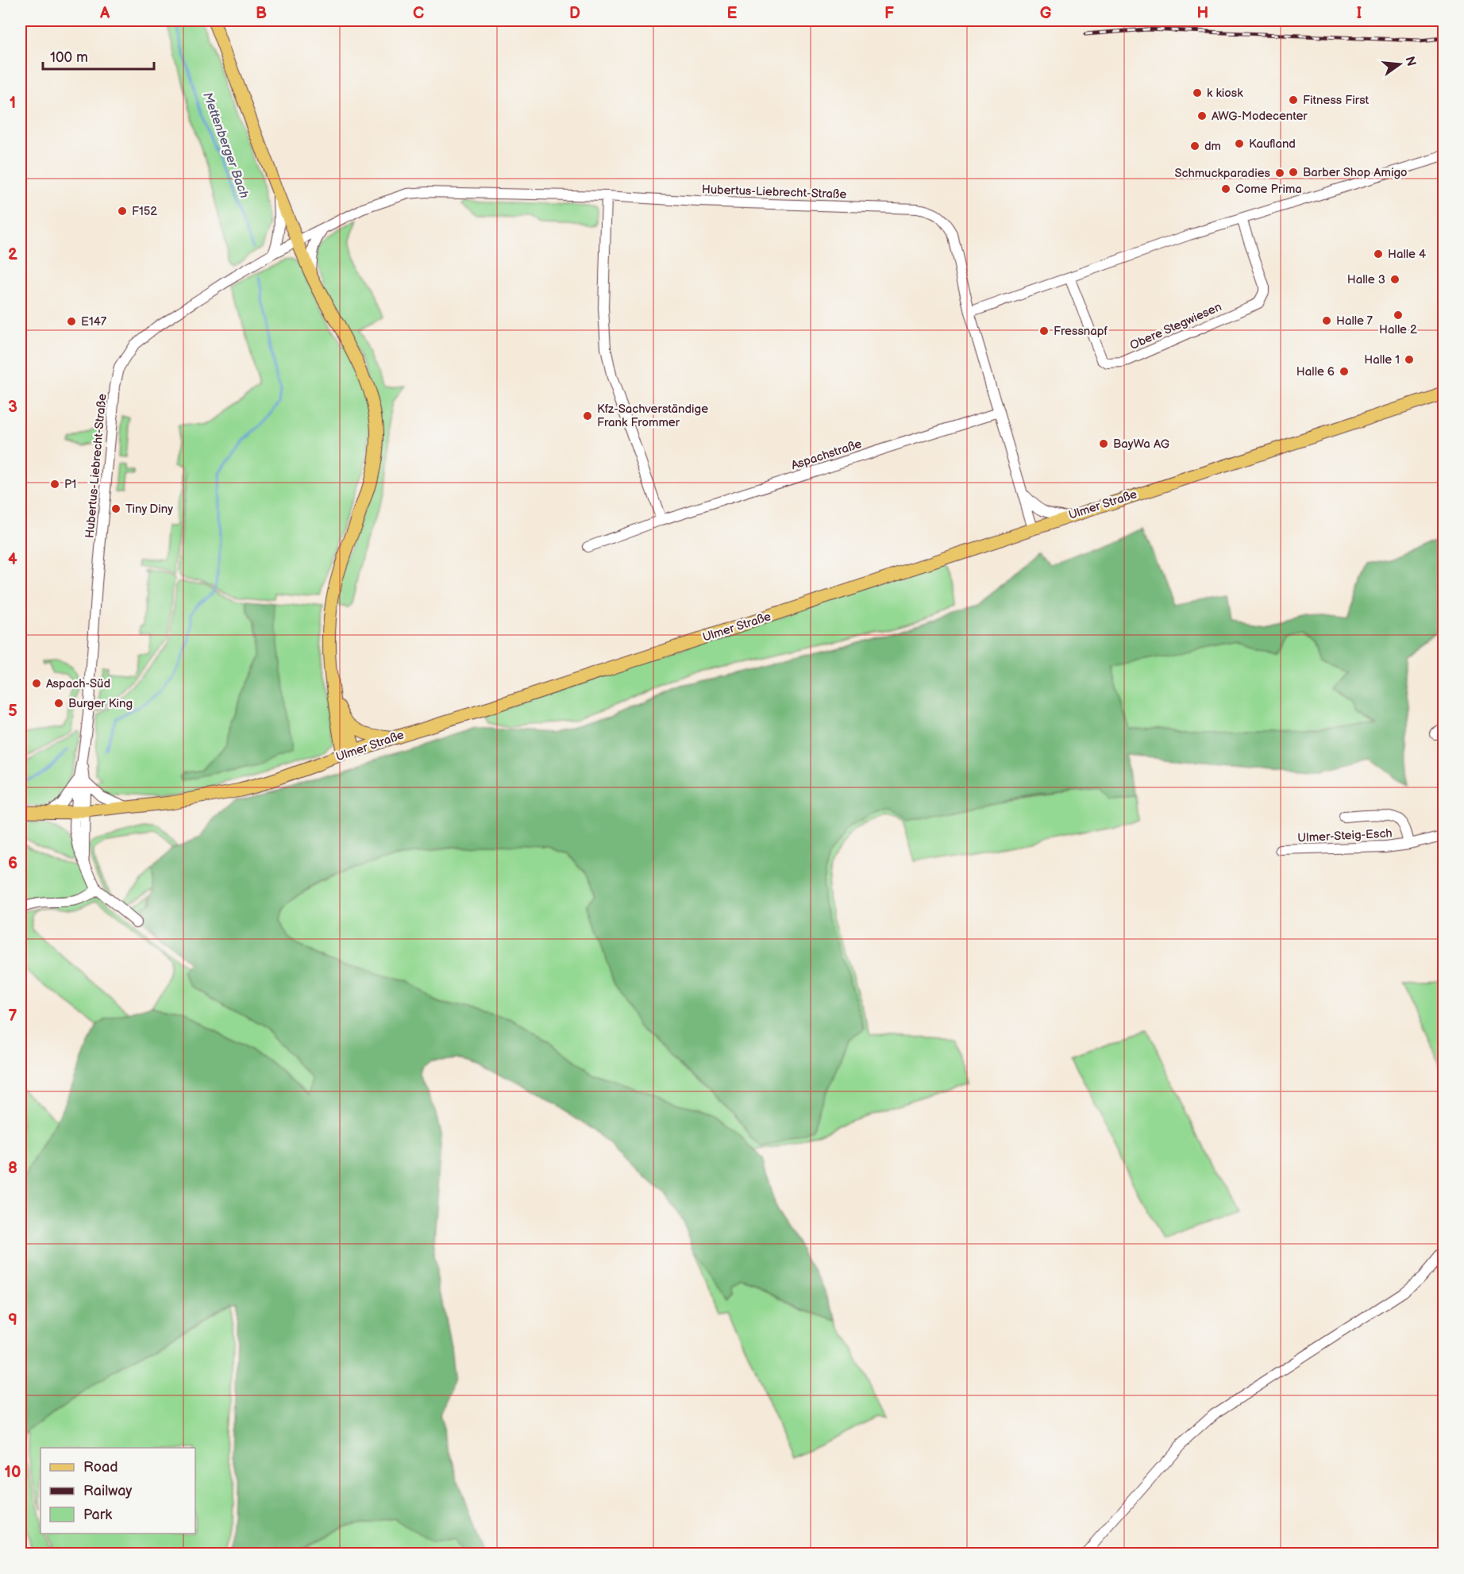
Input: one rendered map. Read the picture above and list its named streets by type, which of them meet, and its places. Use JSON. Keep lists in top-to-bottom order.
{
  "streets": {
    "main road": ["Ulmer Straße"],
    "street": [
      "Hubertus-Liebrecht-Straße",
      "Obere Stegwiesen",
      "Aspachstraße",
      "Ulmer-Steig-Esch"
    ]
  },
  "crossings": [
    ["Hubertus-Liebrecht-Straße", "Aspachstraße"],
    ["Hubertus-Liebrecht-Straße", "Ulmer Straße"]
  ],
  "water": ["Mettenberger Bach"],
  "places": [
    "k kiosk",
    "Fitness First",
    "AWG-Modecenter",
    "Kaufland",
    "dm",
    "Barber Shop Amigo",
    "Schmuckparadies",
    "Come Prima",
    "F152",
    "Halle 4",
    "Halle 3",
    "Halle 2",
    "Halle 7",
    "E147",
    "Fressnapf",
    "Halle 1",
    "Halle 6",
    "Kfz-Sachverständige Frank Frommer",
    "BayWa AG",
    "P1",
    "Tiny Diny",
    "Aspach-Süd",
    "Burger King"
  ],
  "legend": ["Road", "Railway", "Park"],
  "scale_bar": "100 m",
  "north": "right",
  "grid": {
    "columns": [
      "A",
      "B",
      "C",
      "D",
      "E",
      "F",
      "G",
      "H",
      "I"
    ],
    "rows": [
      "1",
      "2",
      "3",
      "4",
      "5",
      "6",
      "7",
      "8",
      "9",
      "10"
    ]
  }
}
